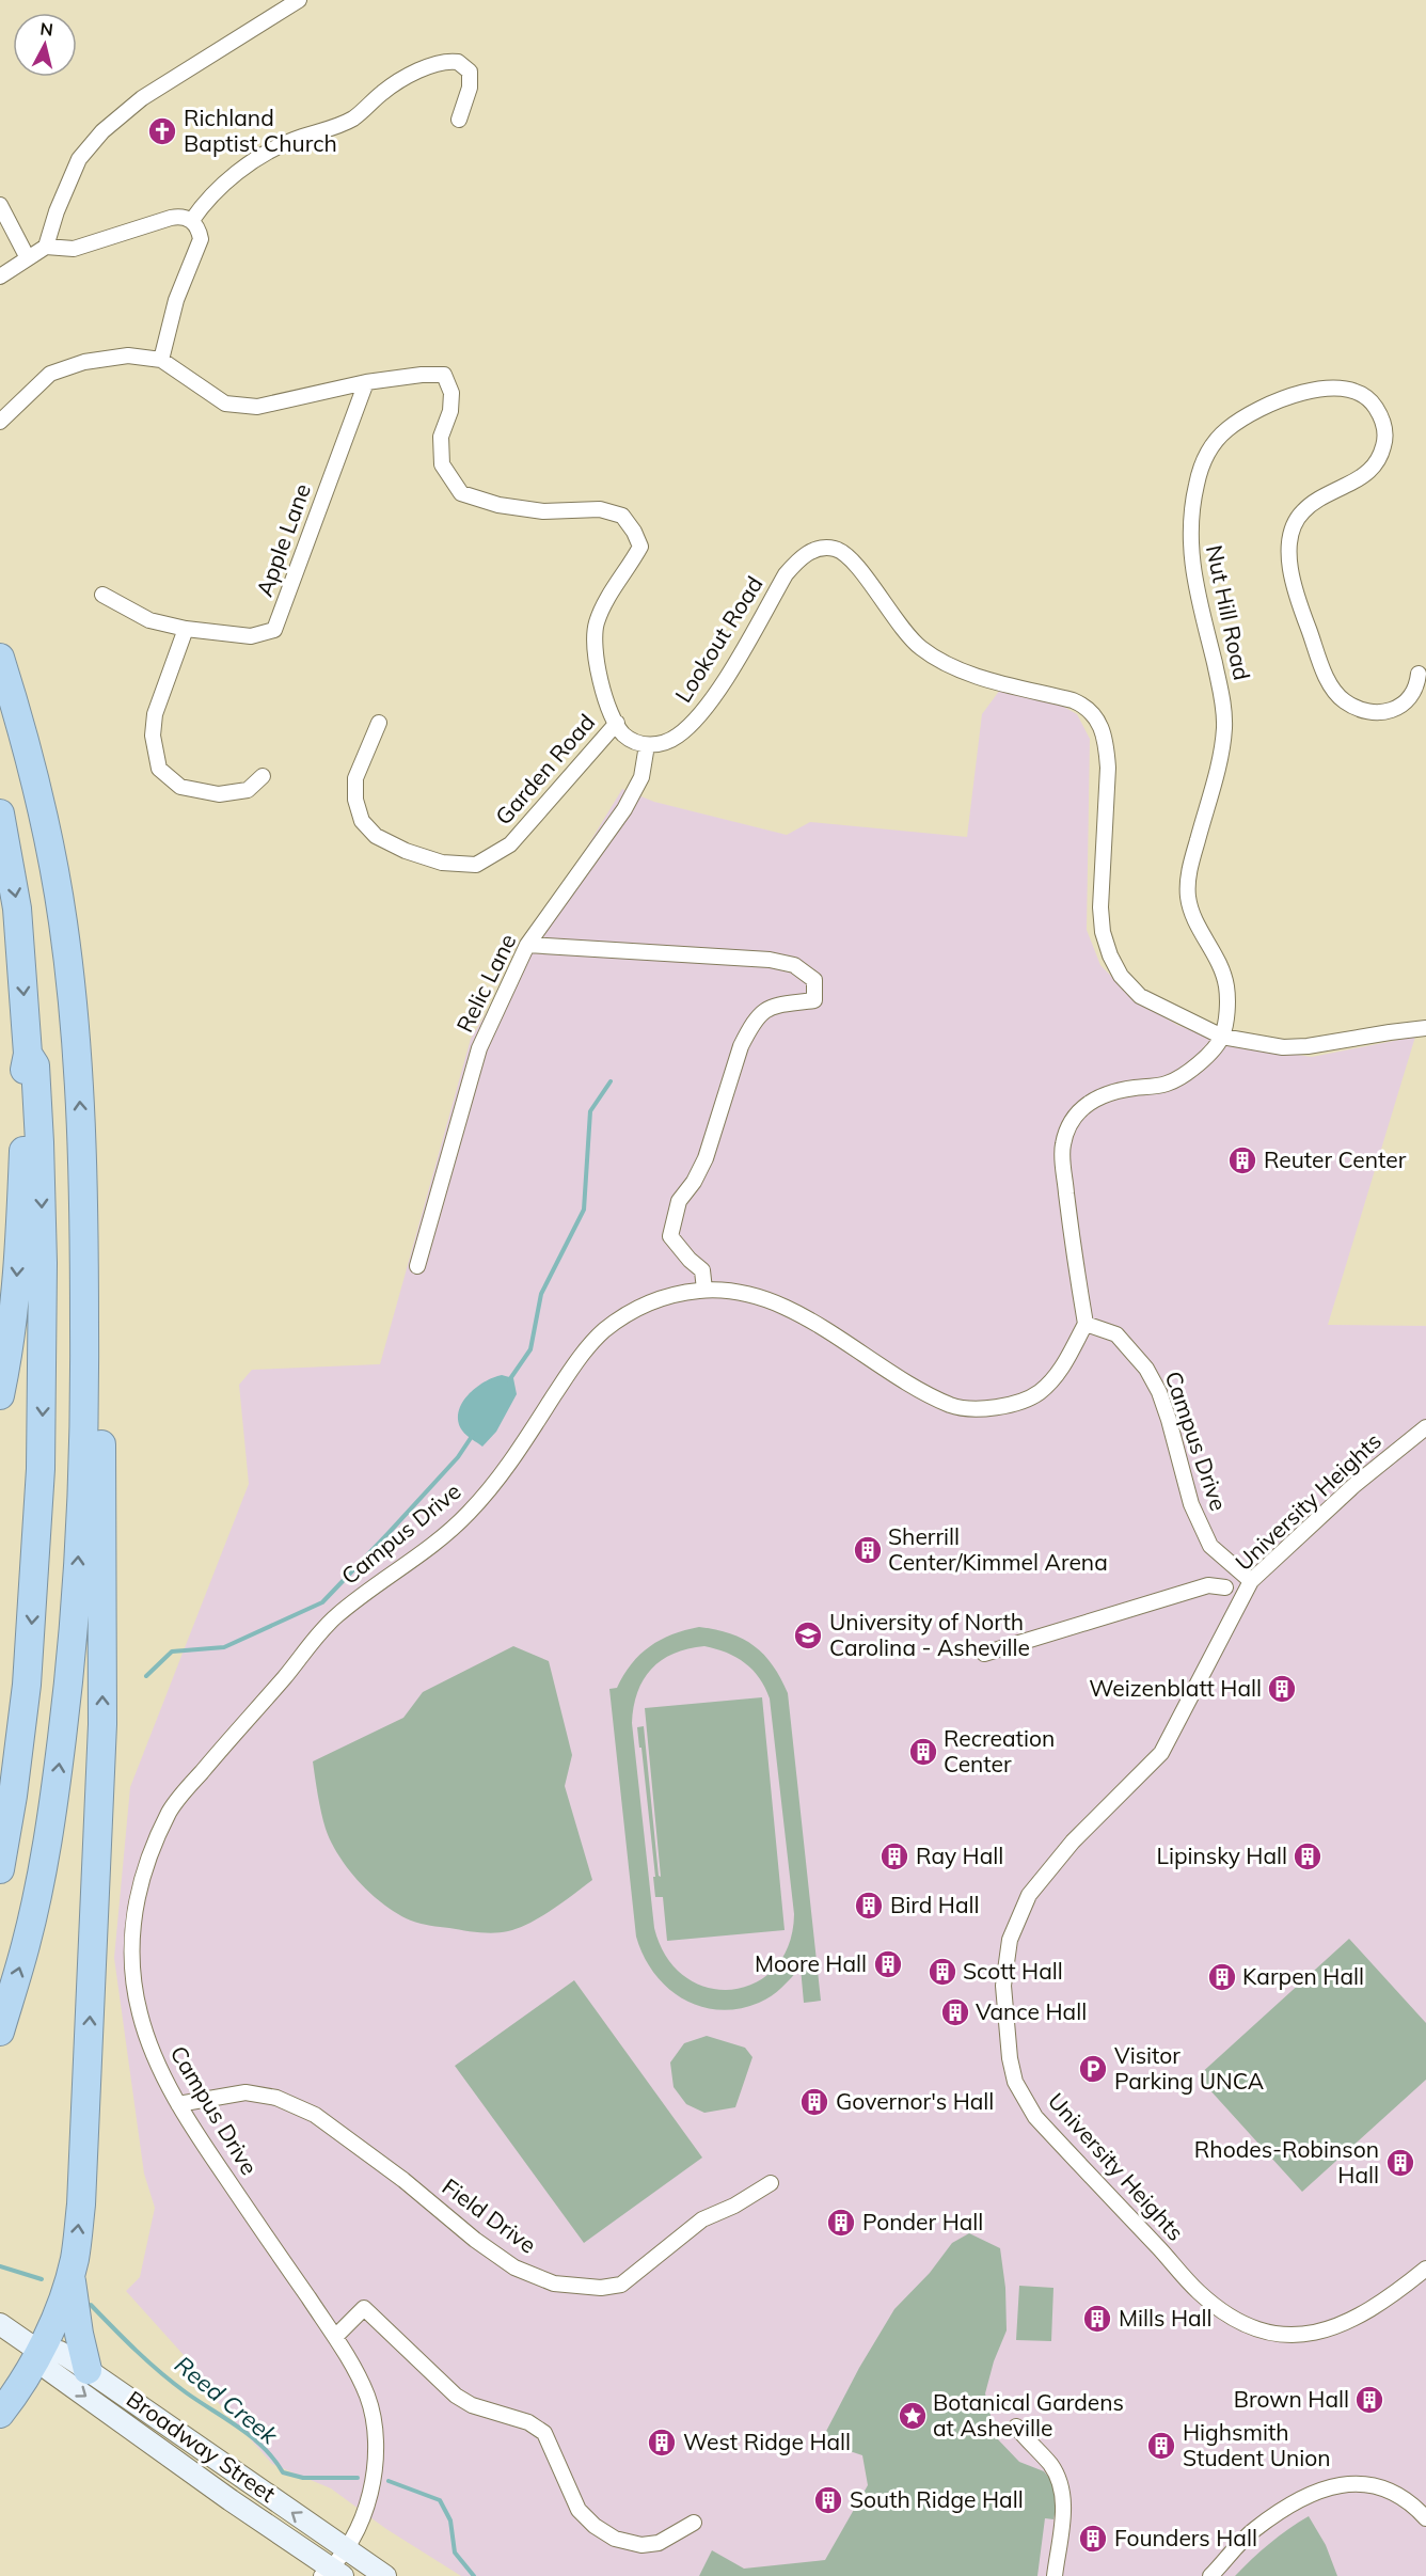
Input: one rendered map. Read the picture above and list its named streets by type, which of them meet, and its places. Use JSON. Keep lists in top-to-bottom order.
{
  "streets": {
    "main road": ["Broadway Street"],
    "street": [
      "Apple Lane",
      "Nut Hill Road",
      "Lookout Road",
      "Garden Road",
      "Relic Lane",
      "Campus Drive",
      "University Heights",
      "Field Drive"
    ]
  },
  "crossings": [
    ["Nut Hill Road", "Lookout Road"],
    ["Lookout Road", "Relic Lane"],
    ["Campus Drive", "University Heights"],
    ["Campus Drive", "Field Drive"],
    ["Campus Drive", "Broadway Street"]
  ],
  "water": ["Reed Creek"],
  "places": {
    "church": ["Richland Baptist Church"],
    "building": [
      "Reuter Center",
      "Sherrill Center/Kimmel Arena",
      "Weizenblatt Hall",
      "Recreation Center",
      "Ray Hall",
      "Lipinsky Hall",
      "Bird Hall",
      "Moore Hall",
      "Scott Hall",
      "Karpen Hall",
      "Vance Hall",
      "Governor's Hall",
      "Rhodes-Robinson Hall",
      "Ponder Hall",
      "Mills Hall",
      "Brown Hall",
      "West Ridge Hall",
      "Highsmith Student Union",
      "South Ridge Hall",
      "Founders Hall"
    ],
    "school or university": ["University of North Carolina - Asheville"],
    "parking": ["Visitor Parking UNCA"],
    "place": ["Botanical Gardens at Asheville"]
  },
  "north": "top"
}
